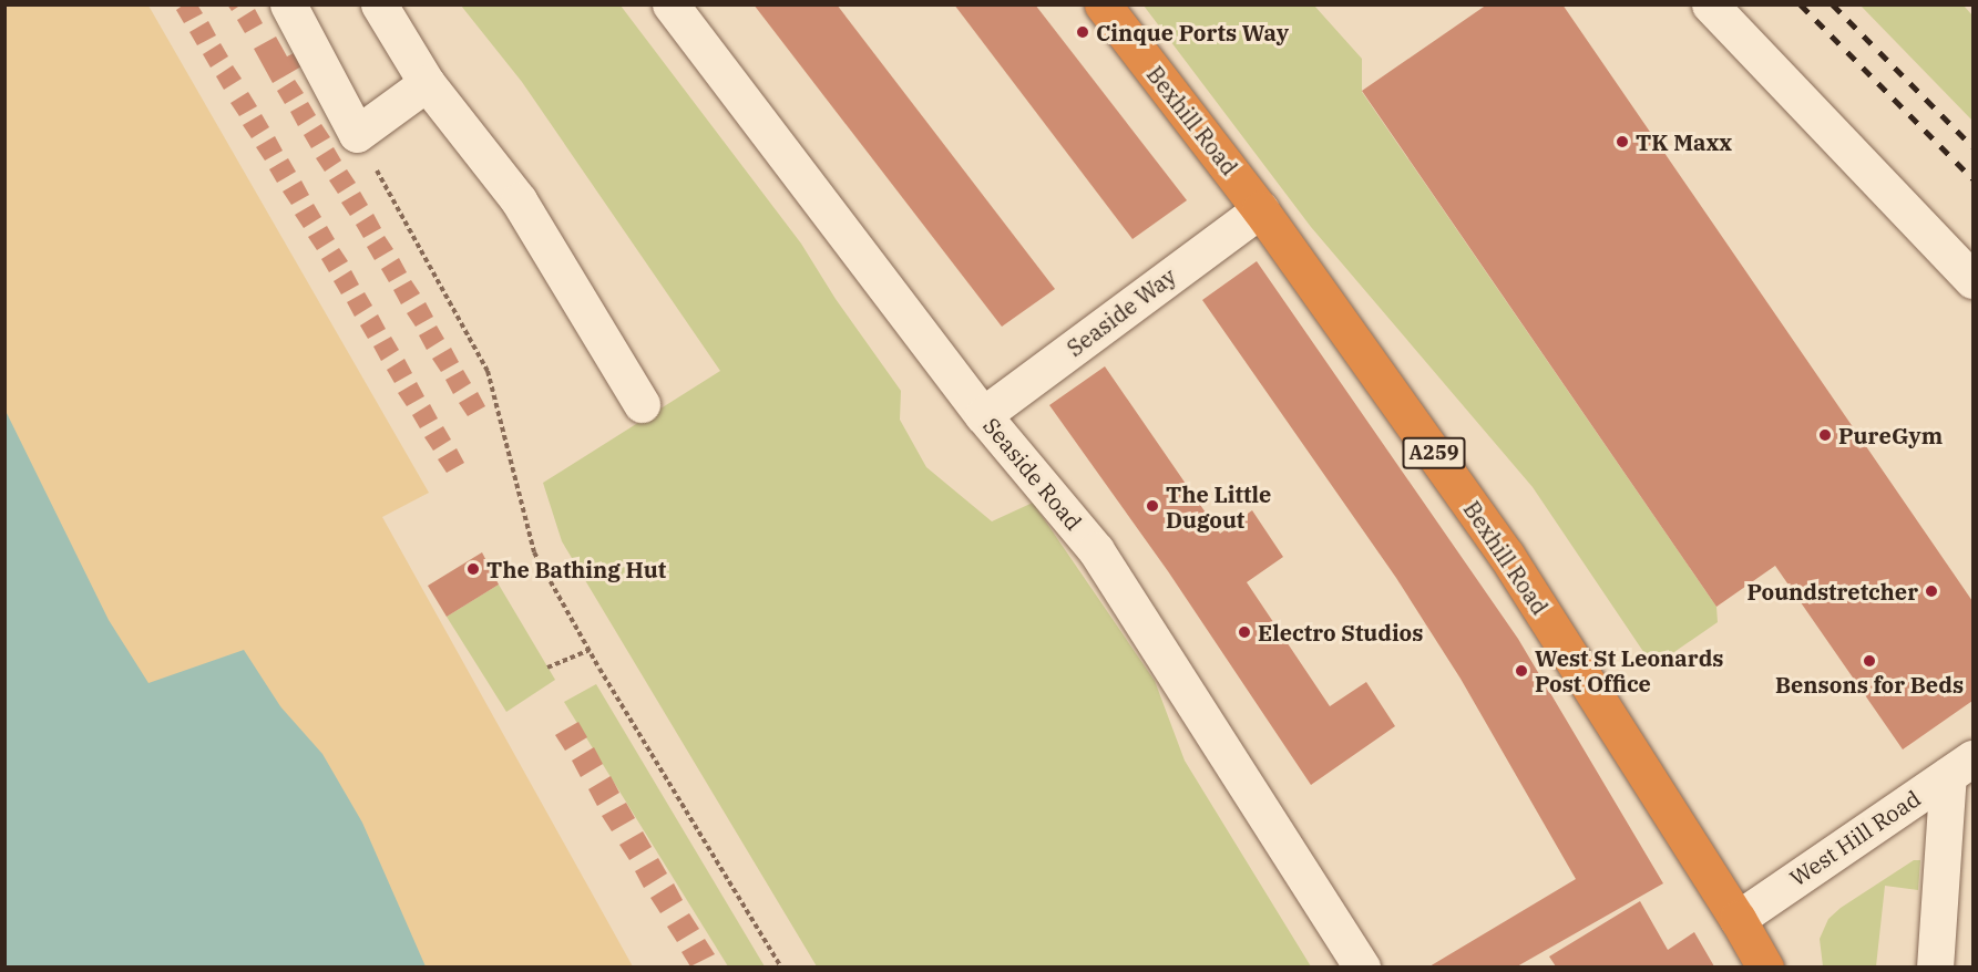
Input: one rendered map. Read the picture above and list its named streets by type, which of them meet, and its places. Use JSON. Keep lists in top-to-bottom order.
{
  "streets": {
    "highway": ["Bexhill Road", "A259"],
    "street": ["Seaside Way", "Seaside Road", "West Hill Road"]
  },
  "crossings": [
    ["Bexhill Road", "Seaside Way"],
    ["Bexhill Road", "West Hill Road"],
    ["Seaside Way", "Seaside Road"]
  ],
  "places": [
    "Cinque Ports Way",
    "TK Maxx",
    "PureGym",
    "The Little Dugout",
    "The Bathing Hut",
    "Poundstretcher",
    "Electro Studios",
    "Bensons for Beds",
    "West St Leonards Post Office"
  ]
}
